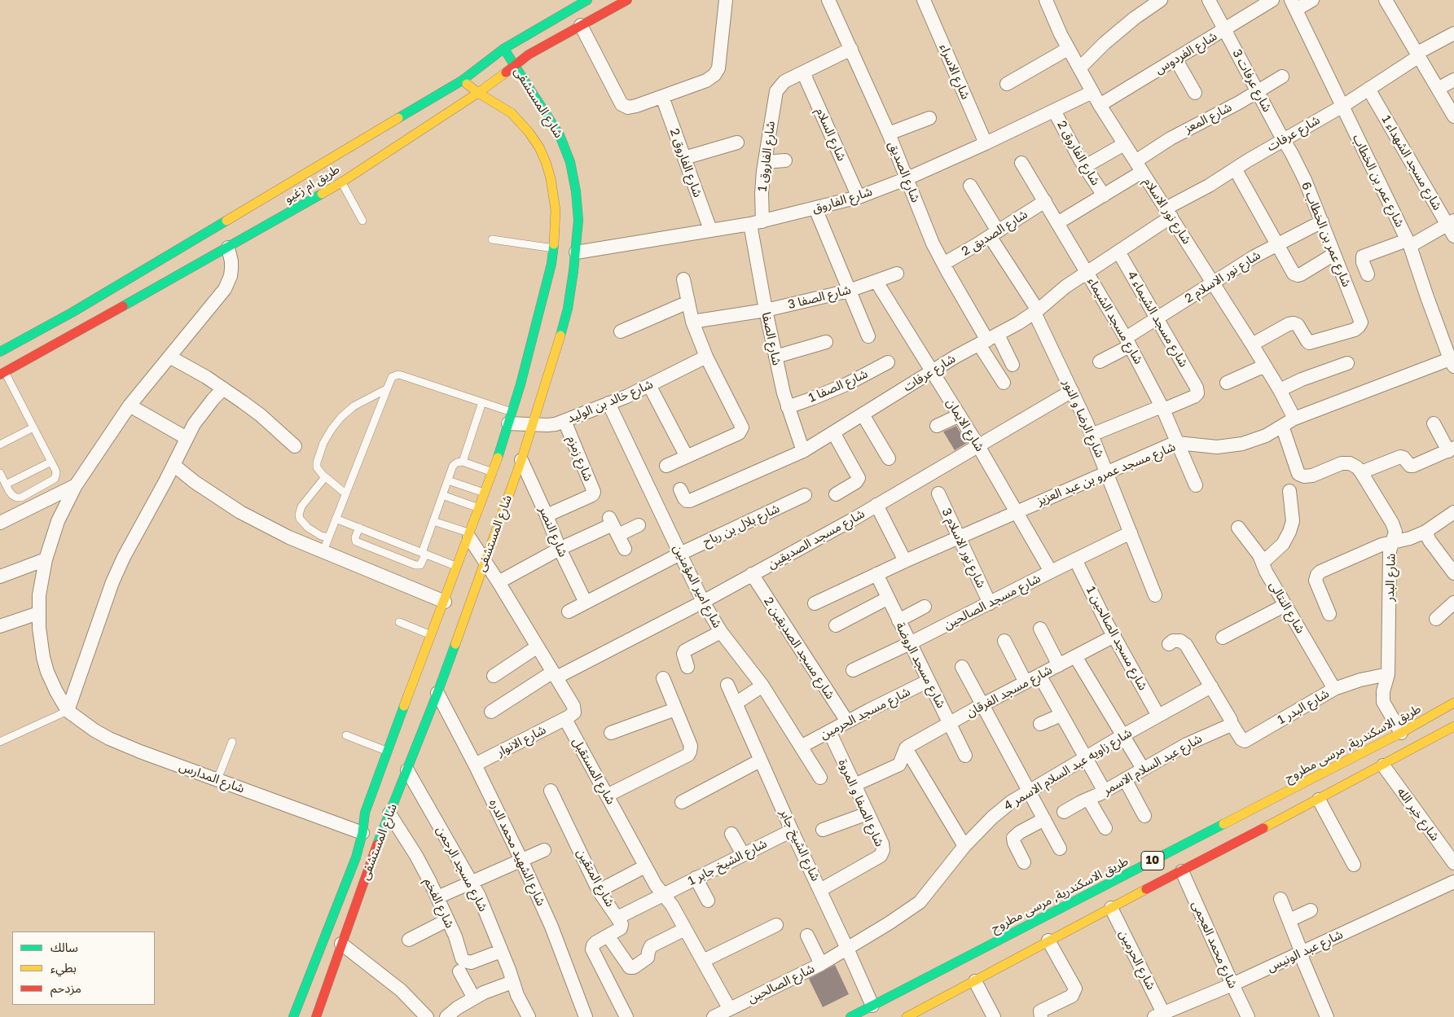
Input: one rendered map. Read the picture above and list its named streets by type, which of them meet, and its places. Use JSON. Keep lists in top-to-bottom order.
{
  "streets": {
    "main road": [
      "شارع المستشفى",
      "طريق ام زغيو",
      "طريق الاسكندرية, مرسى مطروح",
      "10"
    ],
    "street": [
      "شارع الفردوس",
      "شارع الاسراء",
      "شارع عرفات 3",
      "شارع المعز",
      "شارع عرفات",
      "شارع السلام",
      "شارع الفاروق 2",
      "شارع الفاروق 1",
      "شارع مسجد الشهداء 1",
      "شارع الصديق",
      "شارع عمر بن الخطاب",
      "شارع الفاروق",
      "شارع نور الاسلام",
      "شارع الصديق 2",
      "شارع عمر بن الخطاب 6",
      "شارع نور الاسلام 2",
      "شارع الصفا 3",
      "شارع مسجد الشيماء 4",
      "شارع مسجد الشيماء",
      "شارع الصفا",
      "شارع الصفا 1",
      "شارع خالد بن الوليد",
      "شارع الرضا و النور",
      "شارع الايمان",
      "شارع زمزم",
      "شارع مسجد عمرو بن عبد العزيز",
      "شارع بلال بن رباح",
      "شارع النصر",
      "شارع مسجد الصديقين",
      "شارع نور الاسلام 3",
      "شارع البدر",
      "شارع امير المؤمنين",
      "شارع مسجد الصالحين",
      "شارع النتالى",
      "شارع مسجد الصالحين 1",
      "شارع مسجد الصديقين 2",
      "شارع مسجد الروضة",
      "شارع مسجد الفرقان",
      "شارع البدر 1",
      "شارع مسجد الحرمين",
      "شارع الانوار",
      "شارع عبد السلام الاسمر",
      "شارع زاويه عبد السلام الاسمر 4",
      "شارع المستقبل",
      "شارع المدارس",
      "شارع الصفا و المروة",
      "شارع خير الله",
      "شارع الشيخ جابر",
      "شارع الشهيد محمد الدره",
      "شارع الشيخ جابر 1",
      "شارع مسجد الرحمن",
      "شارع المتقين",
      "شارع الفخم",
      "شارع محمد العجمى",
      "شارع عبد الونيس",
      "شارع الحرمين",
      "شارع الصالحين"
    ]
  },
  "crossings": [
    ["شارع الفردوس", "شارع عرفات 3"],
    ["شارع الفردوس", "شارع نور الاسلام"],
    ["شارع الاسراء", "شارع الفاروق"],
    ["شارع عرفات 3", "شارع المعز"],
    ["شارع عرفات 3", "شارع عرفات"],
    ["شارع عرفات 3", "شارع عمر بن الخطاب 6"],
    ["شارع المستشفى", "طريق ام زغيو"],
    ["شارع المستشفى", "شارع الفاروق"],
    ["شارع المستشفى", "شارع خالد بن الوليد"],
    ["شارع المستشفى", "شارع النصر"],
    ["شارع المستشفى", "شارع المستقبل"],
    ["شارع المستشفى", "شارع المدارس"],
    ["شارع المستشفى", "شارع الشهيد محمد الدره"],
    ["شارع المستشفى", "شارع مسجد الرحمن"],
    ["شارع المستشفى", "شارع الفخم"],
    ["شارع المعز", "شارع الفاروق 2"],
    ["شارع المعز", "شارع نور الاسلام"],
    ["شارع المعز", "شارع مسجد الشيماء"],
    ["شارع عرفات", "شارع مسجد الشهداء 1"],
    ["شارع عرفات", "شارع الصديق"],
    ["شارع عرفات", "شارع عمر بن الخطاب"],
    ["شارع عرفات", "شارع نور الاسلام"],
    ["شارع عرفات", "شارع عمر بن الخطاب 6"],
    ["شارع عرفات", "شارع مسجد الشيماء 4"],
    ["شارع عرفات", "شارع مسجد الشيماء"],
    ["شارع عرفات", "شارع الصفا"],
    ["شارع عرفات", "شارع الرضا و النور"],
    ["شارع عرفات", "شارع الايمان"],
    ["شارع السلام", "شارع الفاروق 1"],
    ["شارع السلام", "شارع الفاروق"],
    ["شارع الفاروق 2", "شارع الفاروق"],
    ["شارع الفاروق 1", "شارع الفاروق"],
    ["شارع الفاروق 1", "شارع الصفا"],
    ["شارع الصديق", "شارع الفاروق"],
    ["شارع الصديق", "شارع الصديق 2"],
    ["شارع عمر بن الخطاب", "شارع مسجد عمرو بن عبد العزيز"],
    ["شارع الفاروق", "شارع نور الاسلام"],
    ["شارع الفاروق", "شارع الصفا"],
    ["شارع نور الاسلام", "شارع عمر بن الخطاب 6"],
    ["شارع نور الاسلام", "شارع نور الاسلام 2"],
    ["شارع نور الاسلام", "شارع مسجد عمرو بن عبد العزيز"],
    ["شارع الصديق 2", "شارع مسجد الشيماء"],
    ["شارع الصديق 2", "شارع الرضا و النور"],
    ["شارع عمر بن الخطاب 6", "شارع نور الاسلام 2"],
    ["شارع نور الاسلام 2", "شارع مسجد الشيماء 4"],
    ["شارع نور الاسلام 2", "شارع مسجد الشيماء"],
    ["شارع الصفا 3", "شارع الصفا"],
    ["شارع الصفا 3", "شارع الايمان"],
    ["شارع مسجد الشيماء 4", "شارع مسجد الشيماء"],
    ["شارع مسجد الشيماء", "شارع مسجد عمرو بن عبد العزيز"],
    ["شارع الصفا", "شارع الصفا 1"],
    ["شارع خالد بن الوليد", "شارع زمزم"],
    ["شارع خالد بن الوليد", "شارع امير المؤمنين"],
    ["شارع الرضا و النور", "شارع مسجد عمرو بن عبد العزيز"],
    ["شارع الرضا و النور", "شارع مسجد الصديقين"],
    ["شارع الرضا و النور", "شارع مسجد الصالحين"],
    ["شارع الايمان", "شارع مسجد عمرو بن عبد العزيز"],
    ["شارع الايمان", "شارع مسجد الصديقين"],
    ["شارع الايمان", "شارع مسجد الصالحين"],
    ["شارع زمزم", "شارع النصر"],
    ["شارع مسجد عمرو بن عبد العزيز", "شارع نور الاسلام 3"],
    ["شارع مسجد عمرو بن عبد العزيز", "شارع مسجد الروضة"],
    ["شارع بلال بن رباح", "شارع النصر"],
    ["شارع بلال بن رباح", "شارع امير المؤمنين"],
    ["شارع مسجد الصديقين", "شارع امير المؤمنين"],
    ["شارع مسجد الصديقين", "شارع مسجد الصديقين 2"],
    ["شارع مسجد الصديقين", "شارع المستقبل"],
    ["شارع نور الاسلام 3", "شارع مسجد الصالحين"],
    ["شارع البدر", "شارع البدر 1"],
    ["شارع البدر", "طريق الاسكندرية, مرسى مطروح"],
    ["شارع امير المؤمنين", "شارع مسجد الحرمين"],
    ["شارع مسجد الصالحين", "شارع مسجد الصالحين 1"],
    ["شارع مسجد الصالحين", "شارع مسجد الروضة"],
    ["شارع النتالى", "شارع البدر 1"],
    ["شارع مسجد الصالحين 1", "شارع مسجد الفرقان"],
    ["شارع مسجد الصالحين 1", "شارع زاويه عبد السلام الاسمر 4"],
    ["شارع مسجد الصديقين 2", "شارع مسجد الحرمين"],
    ["شارع مسجد الروضة", "شارع مسجد الفرقان"],
    ["شارع مسجد الروضة", "شارع مسجد الحرمين"],
    ["شارع البدر 1", "شارع عبد السلام الاسمر"],
    ["شارع مسجد الحرمين", "شارع الصفا و المروة"],
    ["شارع الانوار", "شارع المستقبل"],
    ["شارع الانوار", "شارع الشهيد محمد الدره"],
    ["طريق الاسكندرية, مرسى مطروح", "شارع الشيخ جابر"],
    ["شارع زاويه عبد السلام الاسمر 4", "شارع الشيخ جابر"],
    ["شارع زاويه عبد السلام الاسمر 4", "شارع الصالحين"],
    ["شارع المستقبل", "شارع الشيخ جابر 1"],
    ["شارع المستقبل", "شارع الصالحين"],
    ["شارع الصفا و المروة", "شارع الشيخ جابر"],
    ["شارع خير الله", "10"],
    ["شارع الشيخ جابر", "شارع الشيخ جابر 1"],
    ["شارع الشيخ جابر", "شارع الصالحين"],
    ["10", "شارع محمد العجمى"],
    ["10", "شارع الحرمين"],
    ["شارع الشيخ جابر 1", "شارع المتقين"],
    ["شارع مسجد الرحمن", "شارع الفخم"],
    ["شارع محمد العجمى", "شارع عبد الونيس"],
    ["شارع عبد الونيس", "شارع الحرمين"]
  ],
  "legend": ["سالك", "بطيء", "مزدحم"]
}
